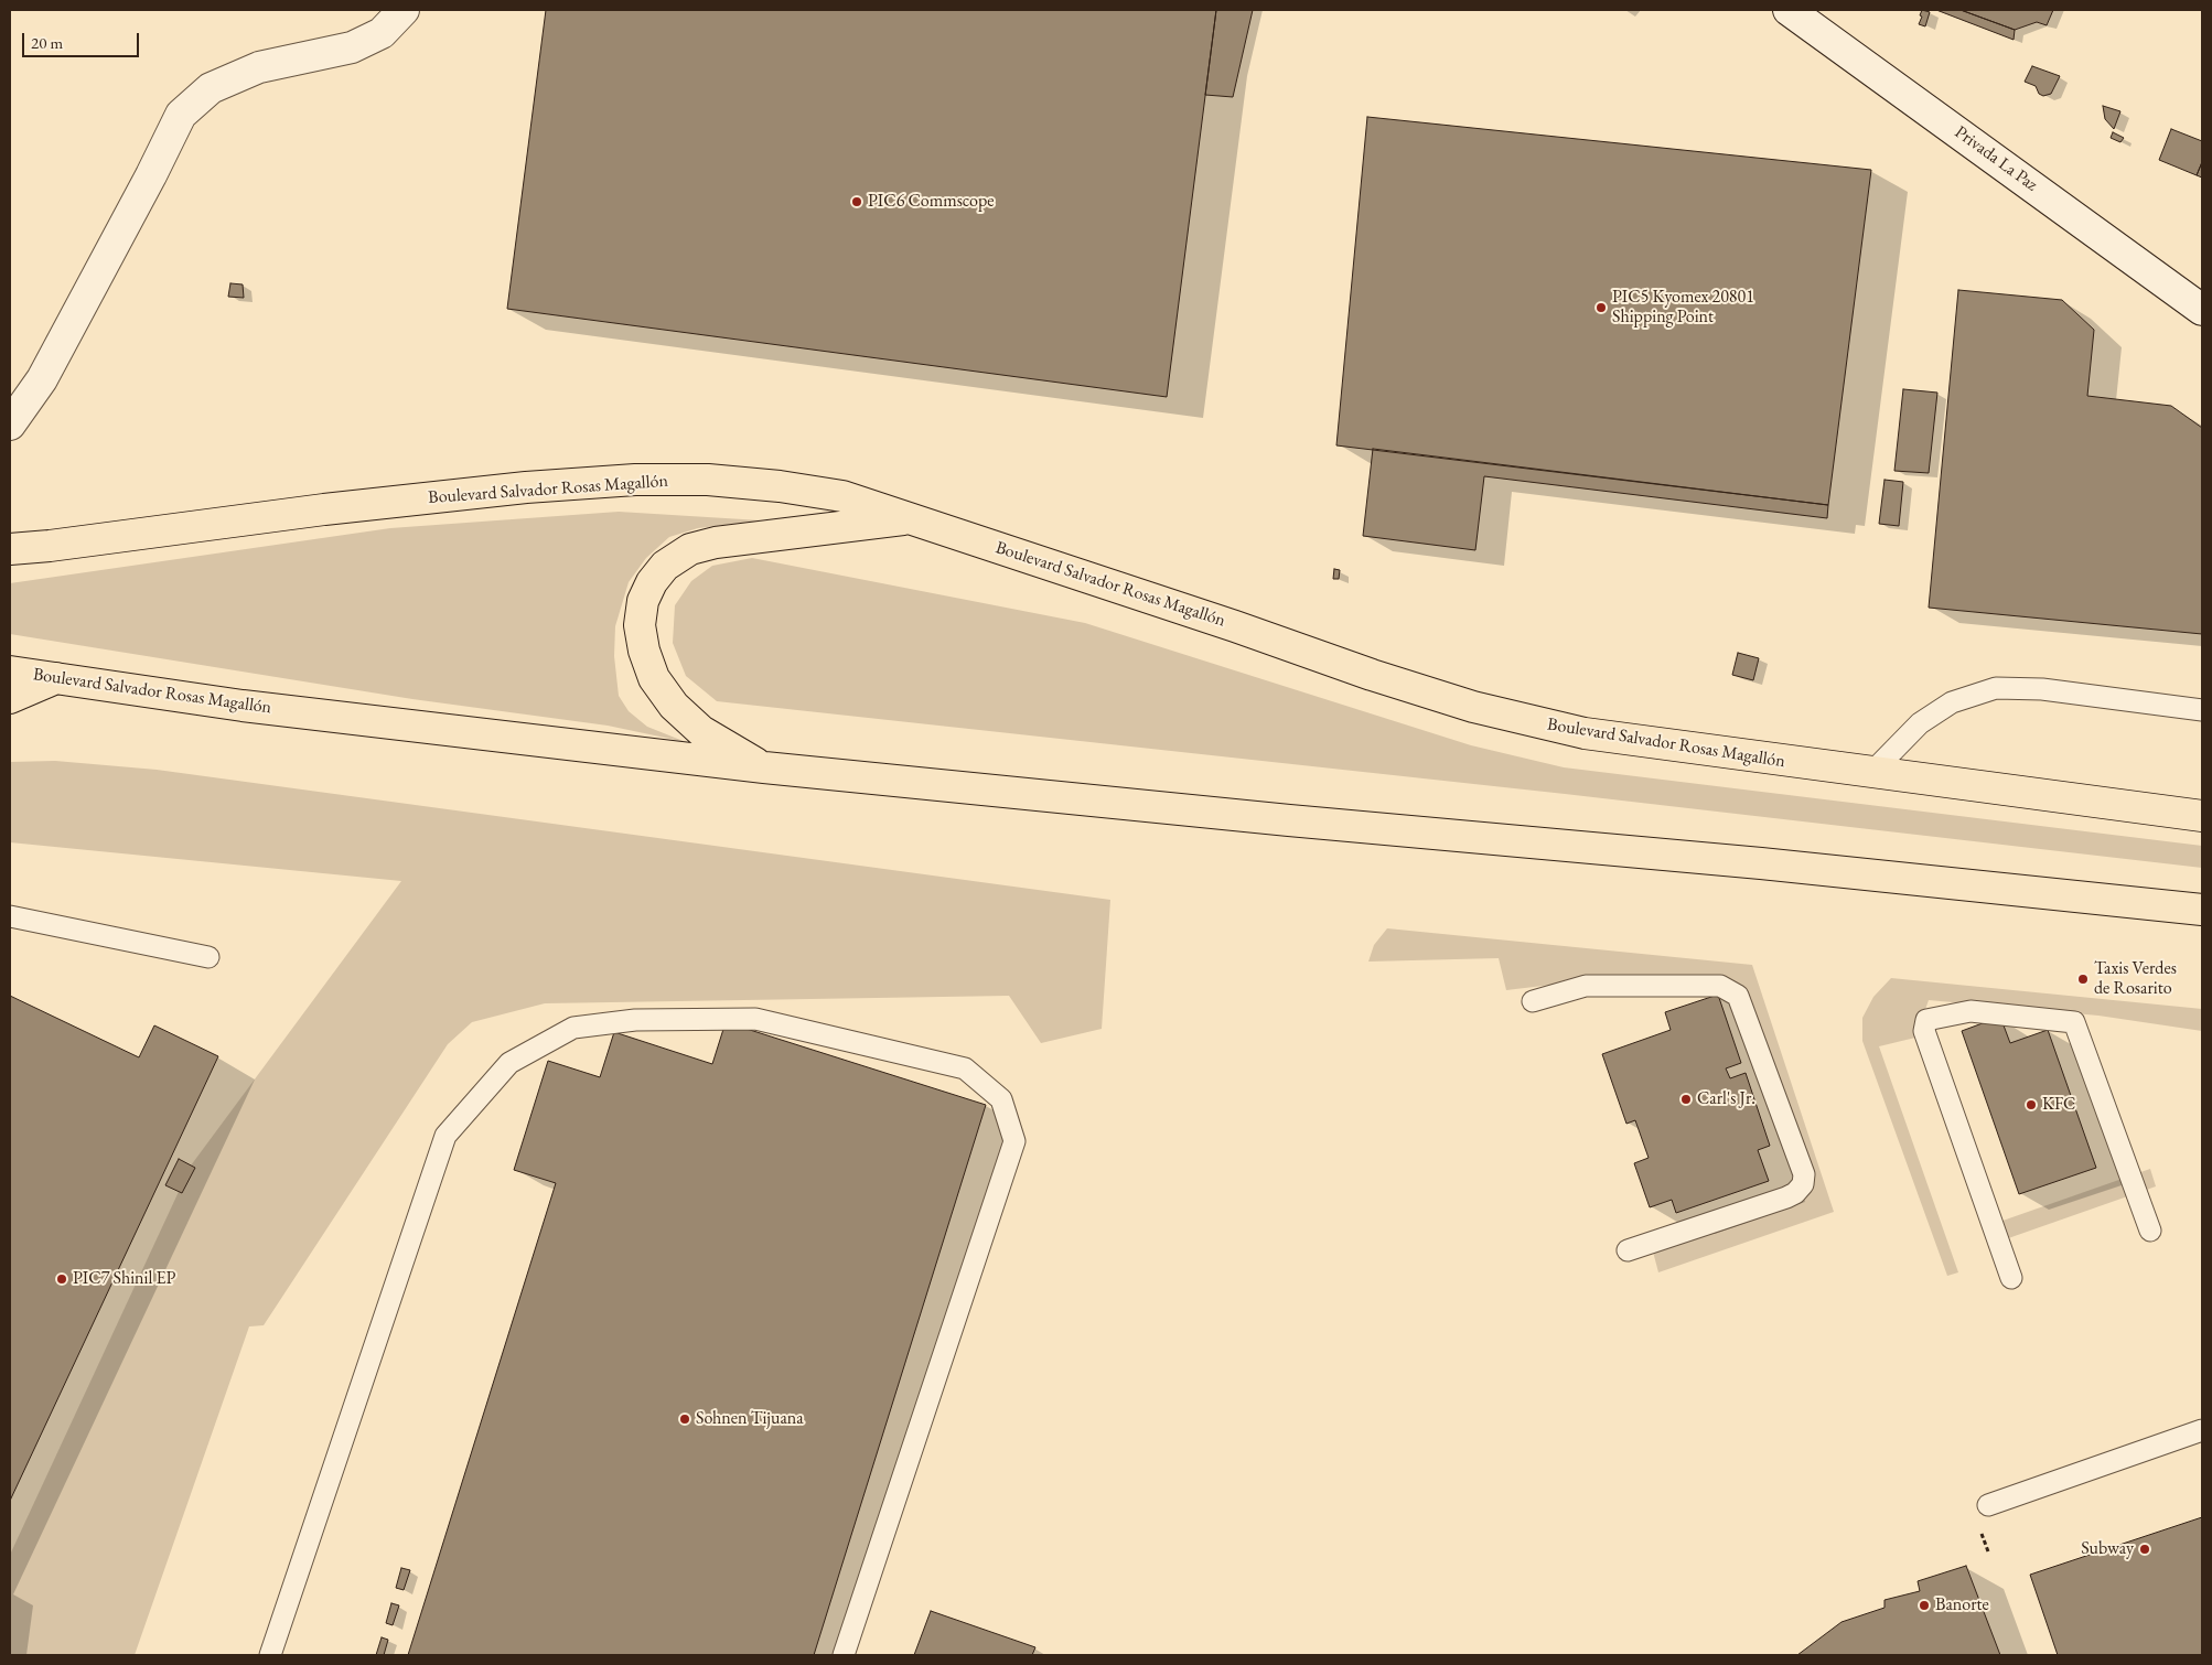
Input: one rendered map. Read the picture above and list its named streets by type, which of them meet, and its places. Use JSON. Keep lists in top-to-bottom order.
{
  "streets": {
    "highway": ["Boulevard Salvador Rosas Magallón"],
    "street": ["Privada La Paz"]
  },
  "places": [
    "PIC6 Commscope",
    "PIC5 Kyomex 20801 Shipping Point",
    "Taxis Verdes de Rosarito",
    "Carl's Jr.",
    "KFC",
    "PIC7 Shinil EP",
    "Sohnen Tijuana",
    "Subway",
    "Banorte"
  ],
  "scale_bar": "20 m"
}
